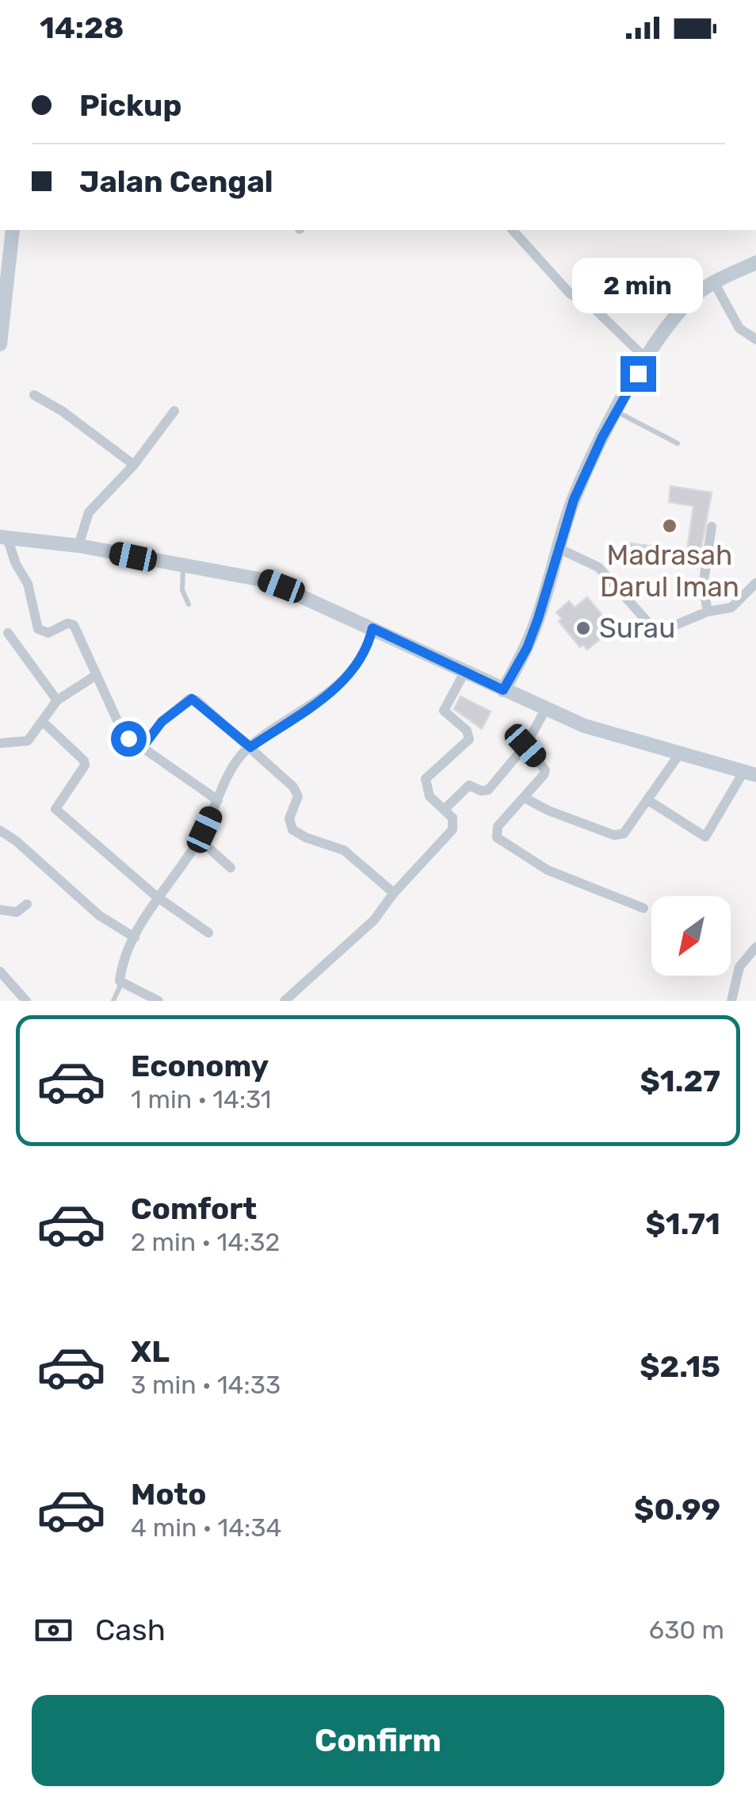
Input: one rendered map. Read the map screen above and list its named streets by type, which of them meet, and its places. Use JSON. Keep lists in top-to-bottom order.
{
  "places": ["Madrasah Darul Iman", "Surau"],
  "north": "bottom left",
  "page": {
    "status": "14:28",
    "banner": ["Pickup", "Jalan Cengal"],
    "bubble": "2 min",
    "list": [
      {
        "name": "Economy",
        "note": "1 min · 14:31",
        "value": "$1.27"
      },
      {
        "name": "Comfort",
        "note": "2 min · 14:32",
        "value": "$1.71"
      },
      {
        "name": "XL",
        "note": "3 min · 14:33",
        "value": "$2.15"
      },
      {
        "name": "Moto",
        "note": "4 min · 14:34",
        "value": "$0.99"
      }
    ],
    "pay": ["Cash", "630 m"],
    "buttons": "Confirm"
  }
}
